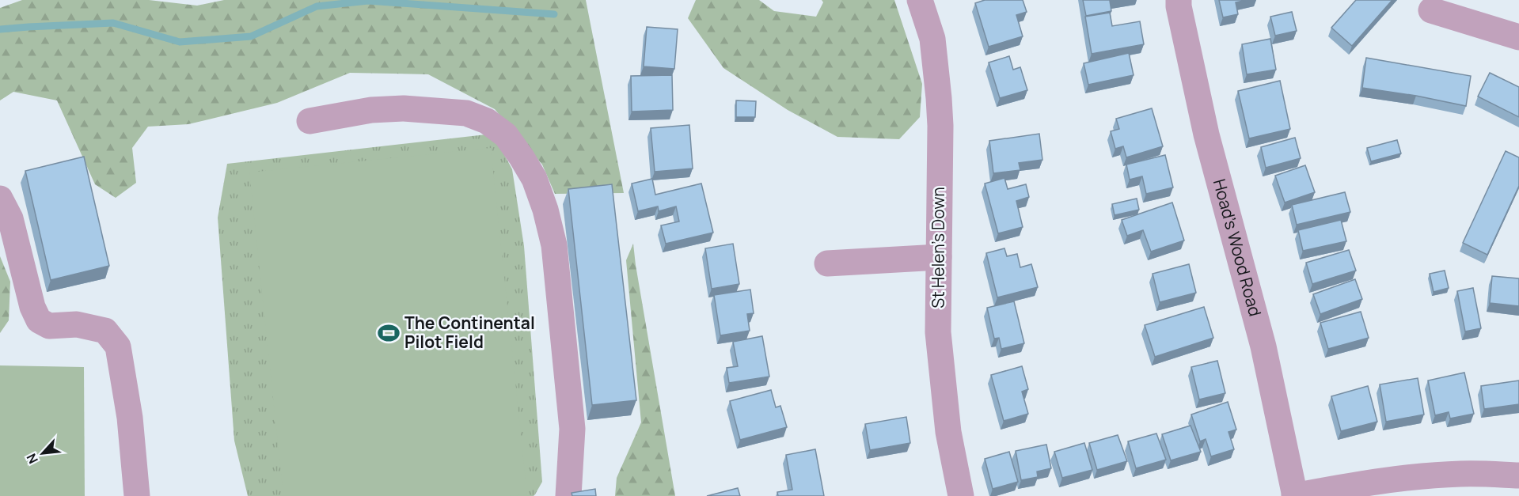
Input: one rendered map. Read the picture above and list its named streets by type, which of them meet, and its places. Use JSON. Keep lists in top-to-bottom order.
{
  "streets": {
    "street": ["St Helen's Down", "Hoad's Wood Road"]
  },
  "places": {
    "sports": ["The Continental Pilot Field"]
  },
  "north": "bottom left"
}
